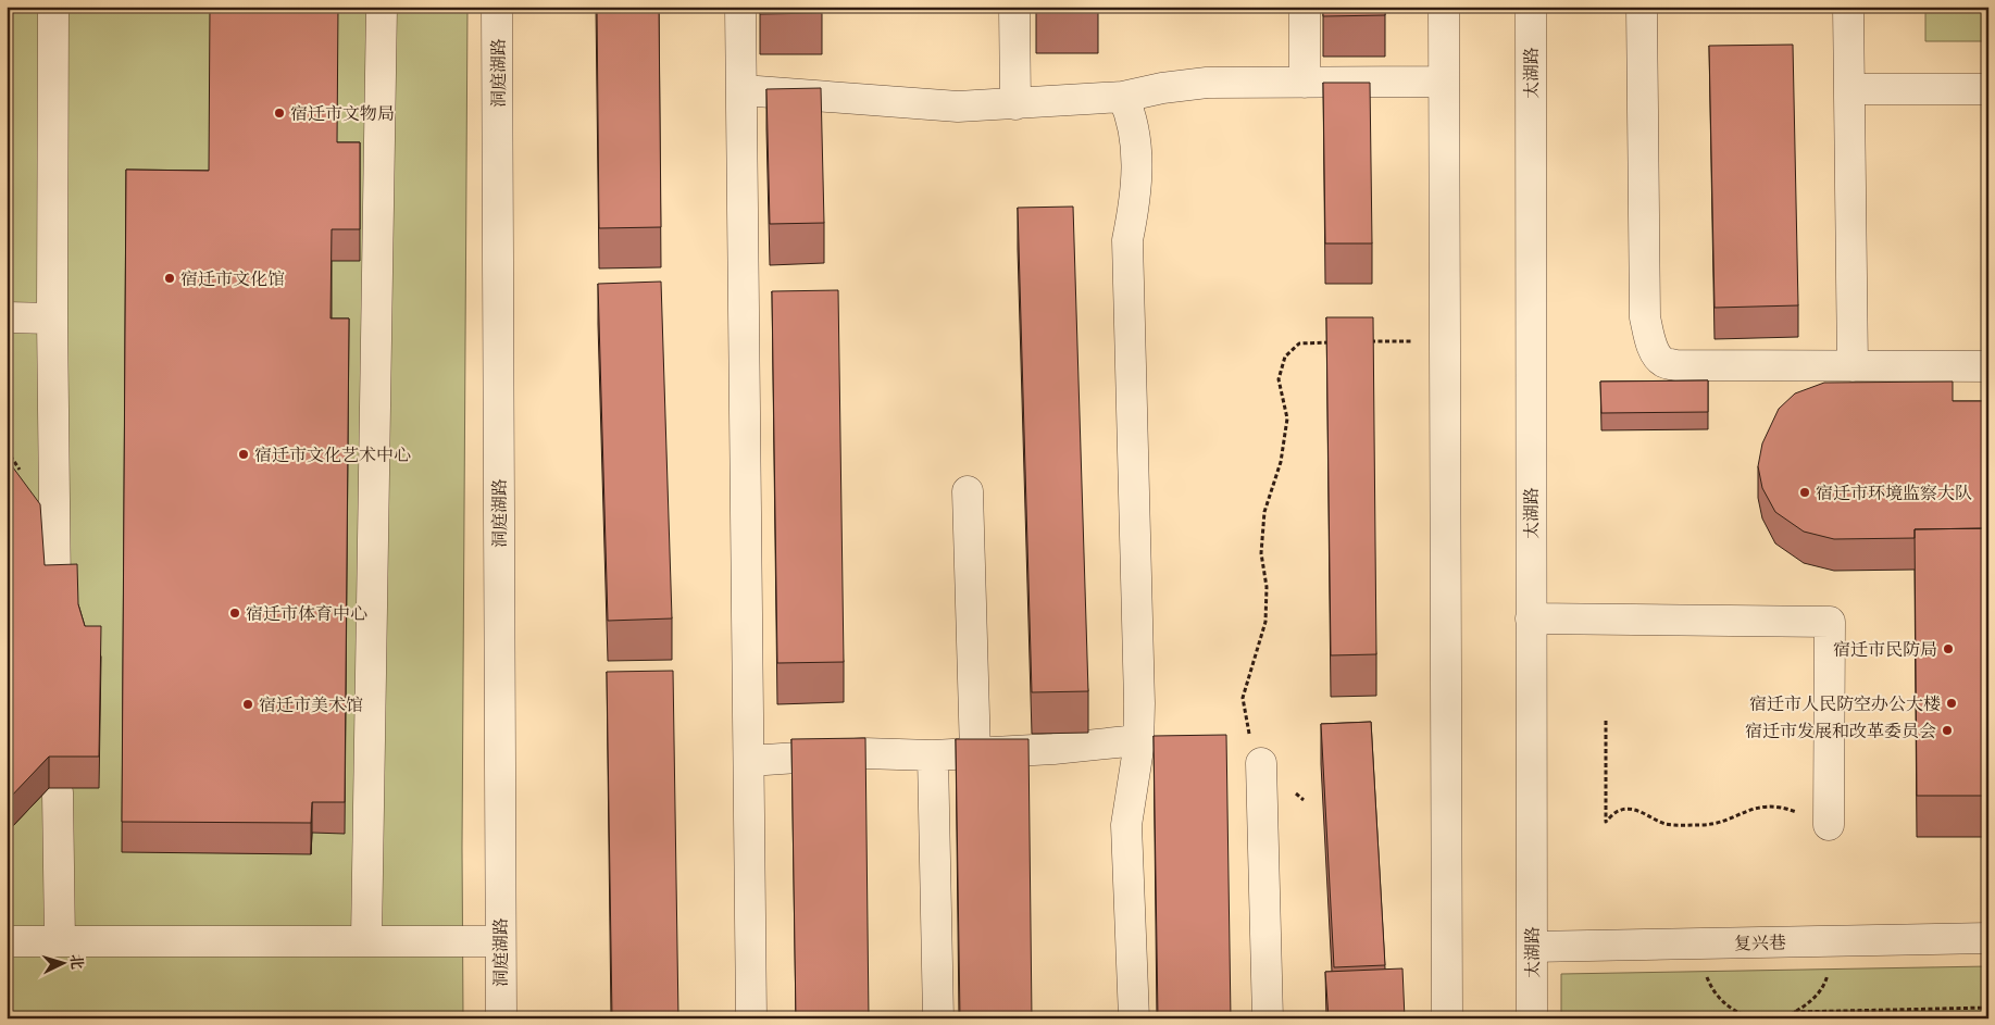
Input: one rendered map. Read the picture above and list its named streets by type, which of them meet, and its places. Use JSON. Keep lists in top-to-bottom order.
{
  "streets": {
    "street": ["洞庭湖路", "太湖路", "复兴巷"]
  },
  "crossings": [
    ["太湖路", "复兴巷"]
  ],
  "places": [
    "宿迁市文物局",
    "宿迁市文化馆",
    "宿迁市文化艺术中心",
    "宿迁市环境监察大队",
    "宿迁市体育中心",
    "宿迁市民防局",
    "宿迁市人民防空办公大楼",
    "宿迁市美术馆",
    "宿迁市发展和改革委员会"
  ],
  "north": "right"
}
